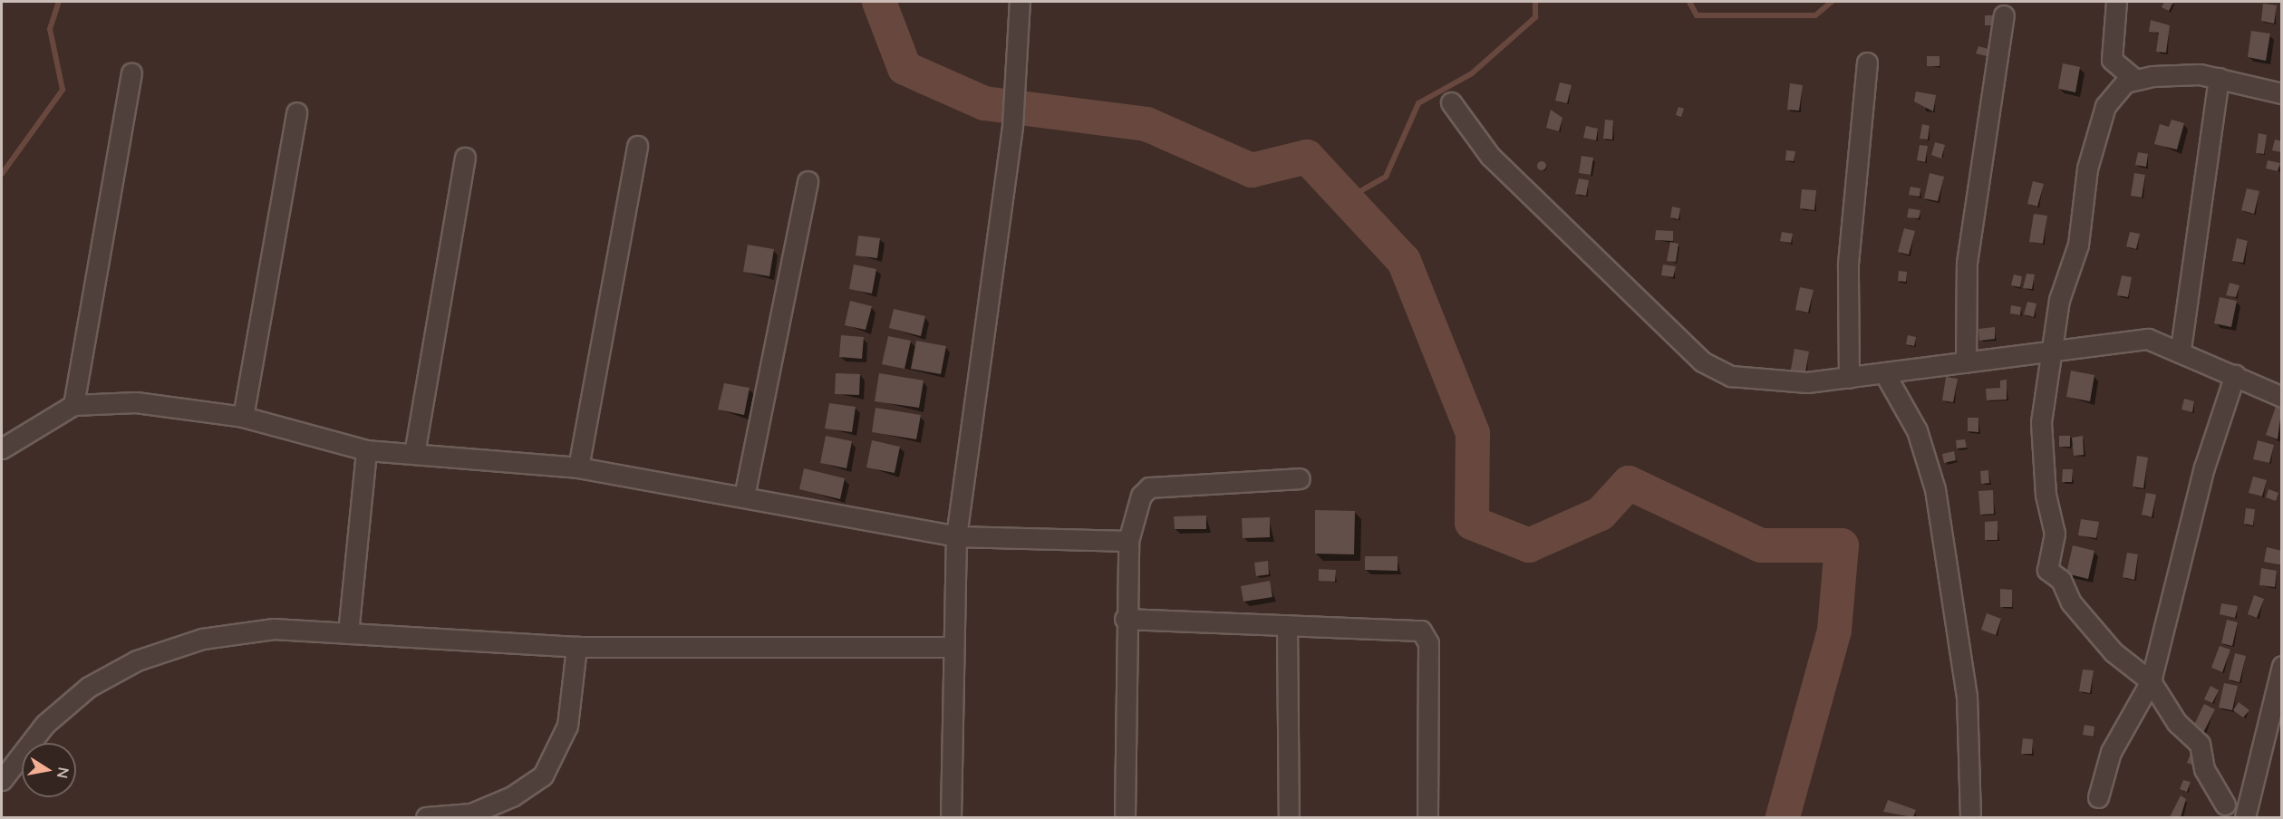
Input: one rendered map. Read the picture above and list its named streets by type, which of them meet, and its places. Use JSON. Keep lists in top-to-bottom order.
{
  "north": "right"
}
